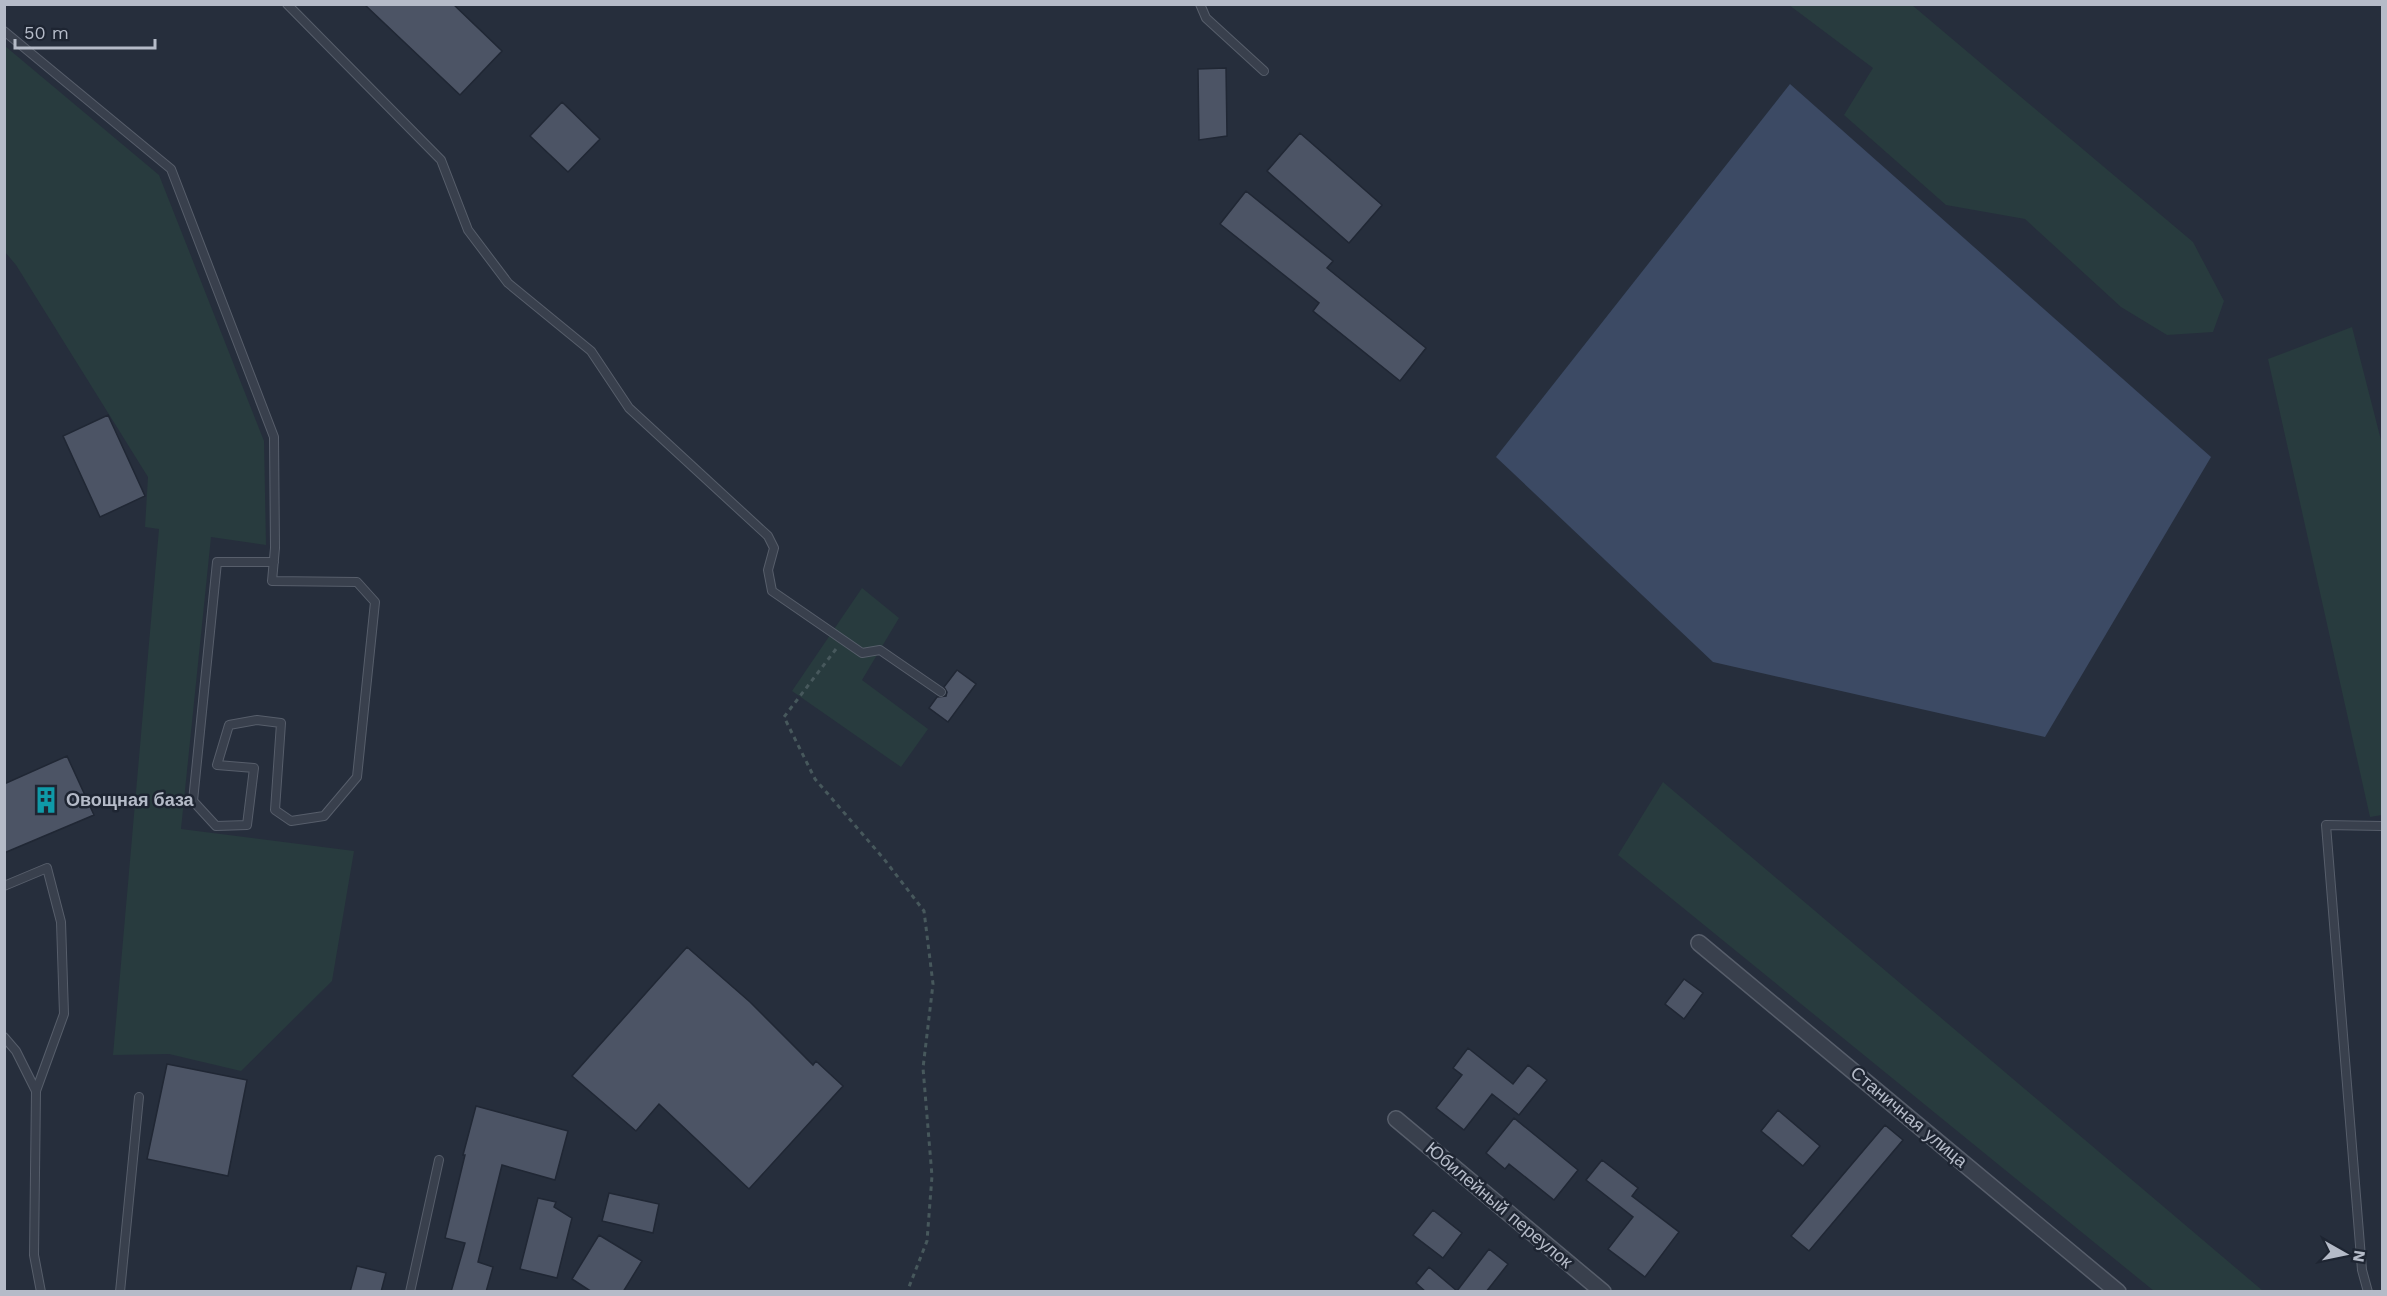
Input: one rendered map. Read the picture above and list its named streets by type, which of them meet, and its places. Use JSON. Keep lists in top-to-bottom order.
{
  "streets": {
    "street": ["Станичная улица", "Юбилейный переулок"]
  },
  "places": {
    "building": ["Овощная база"]
  },
  "scale_bar": "50 m",
  "north": "right"
}
